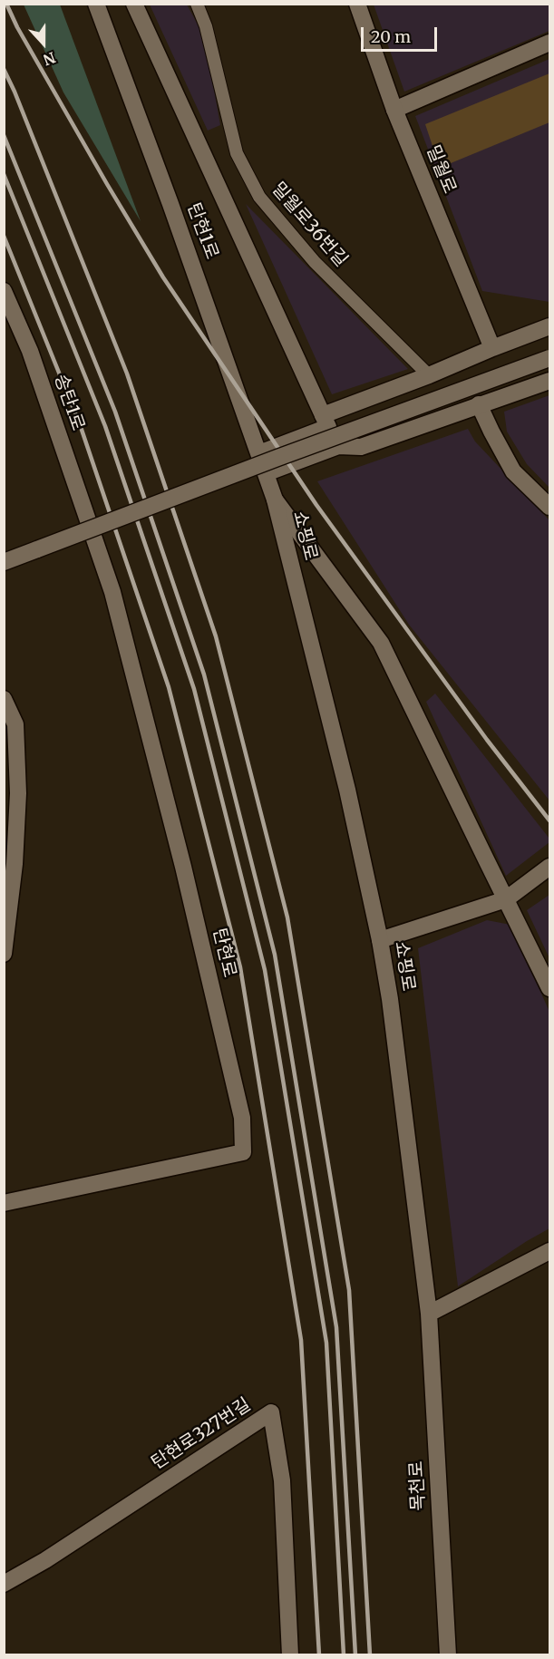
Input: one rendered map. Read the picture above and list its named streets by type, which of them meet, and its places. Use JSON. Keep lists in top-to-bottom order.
{
  "streets": {
    "street": [
      "밀월로",
      "탄현1로",
      "송탄1로",
      "쇼핑로",
      "탄현로",
      "탄현로327번길",
      "목천로"
    ],
    "lane": ["밀월로36번길"]
  },
  "crossings": [
    ["탄현1로", "쇼핑로"],
    ["송탄1로", "탄현로"],
    ["쇼핑로", "목천로"]
  ],
  "scale_bar": "20 m",
  "north": "bottom"
}
